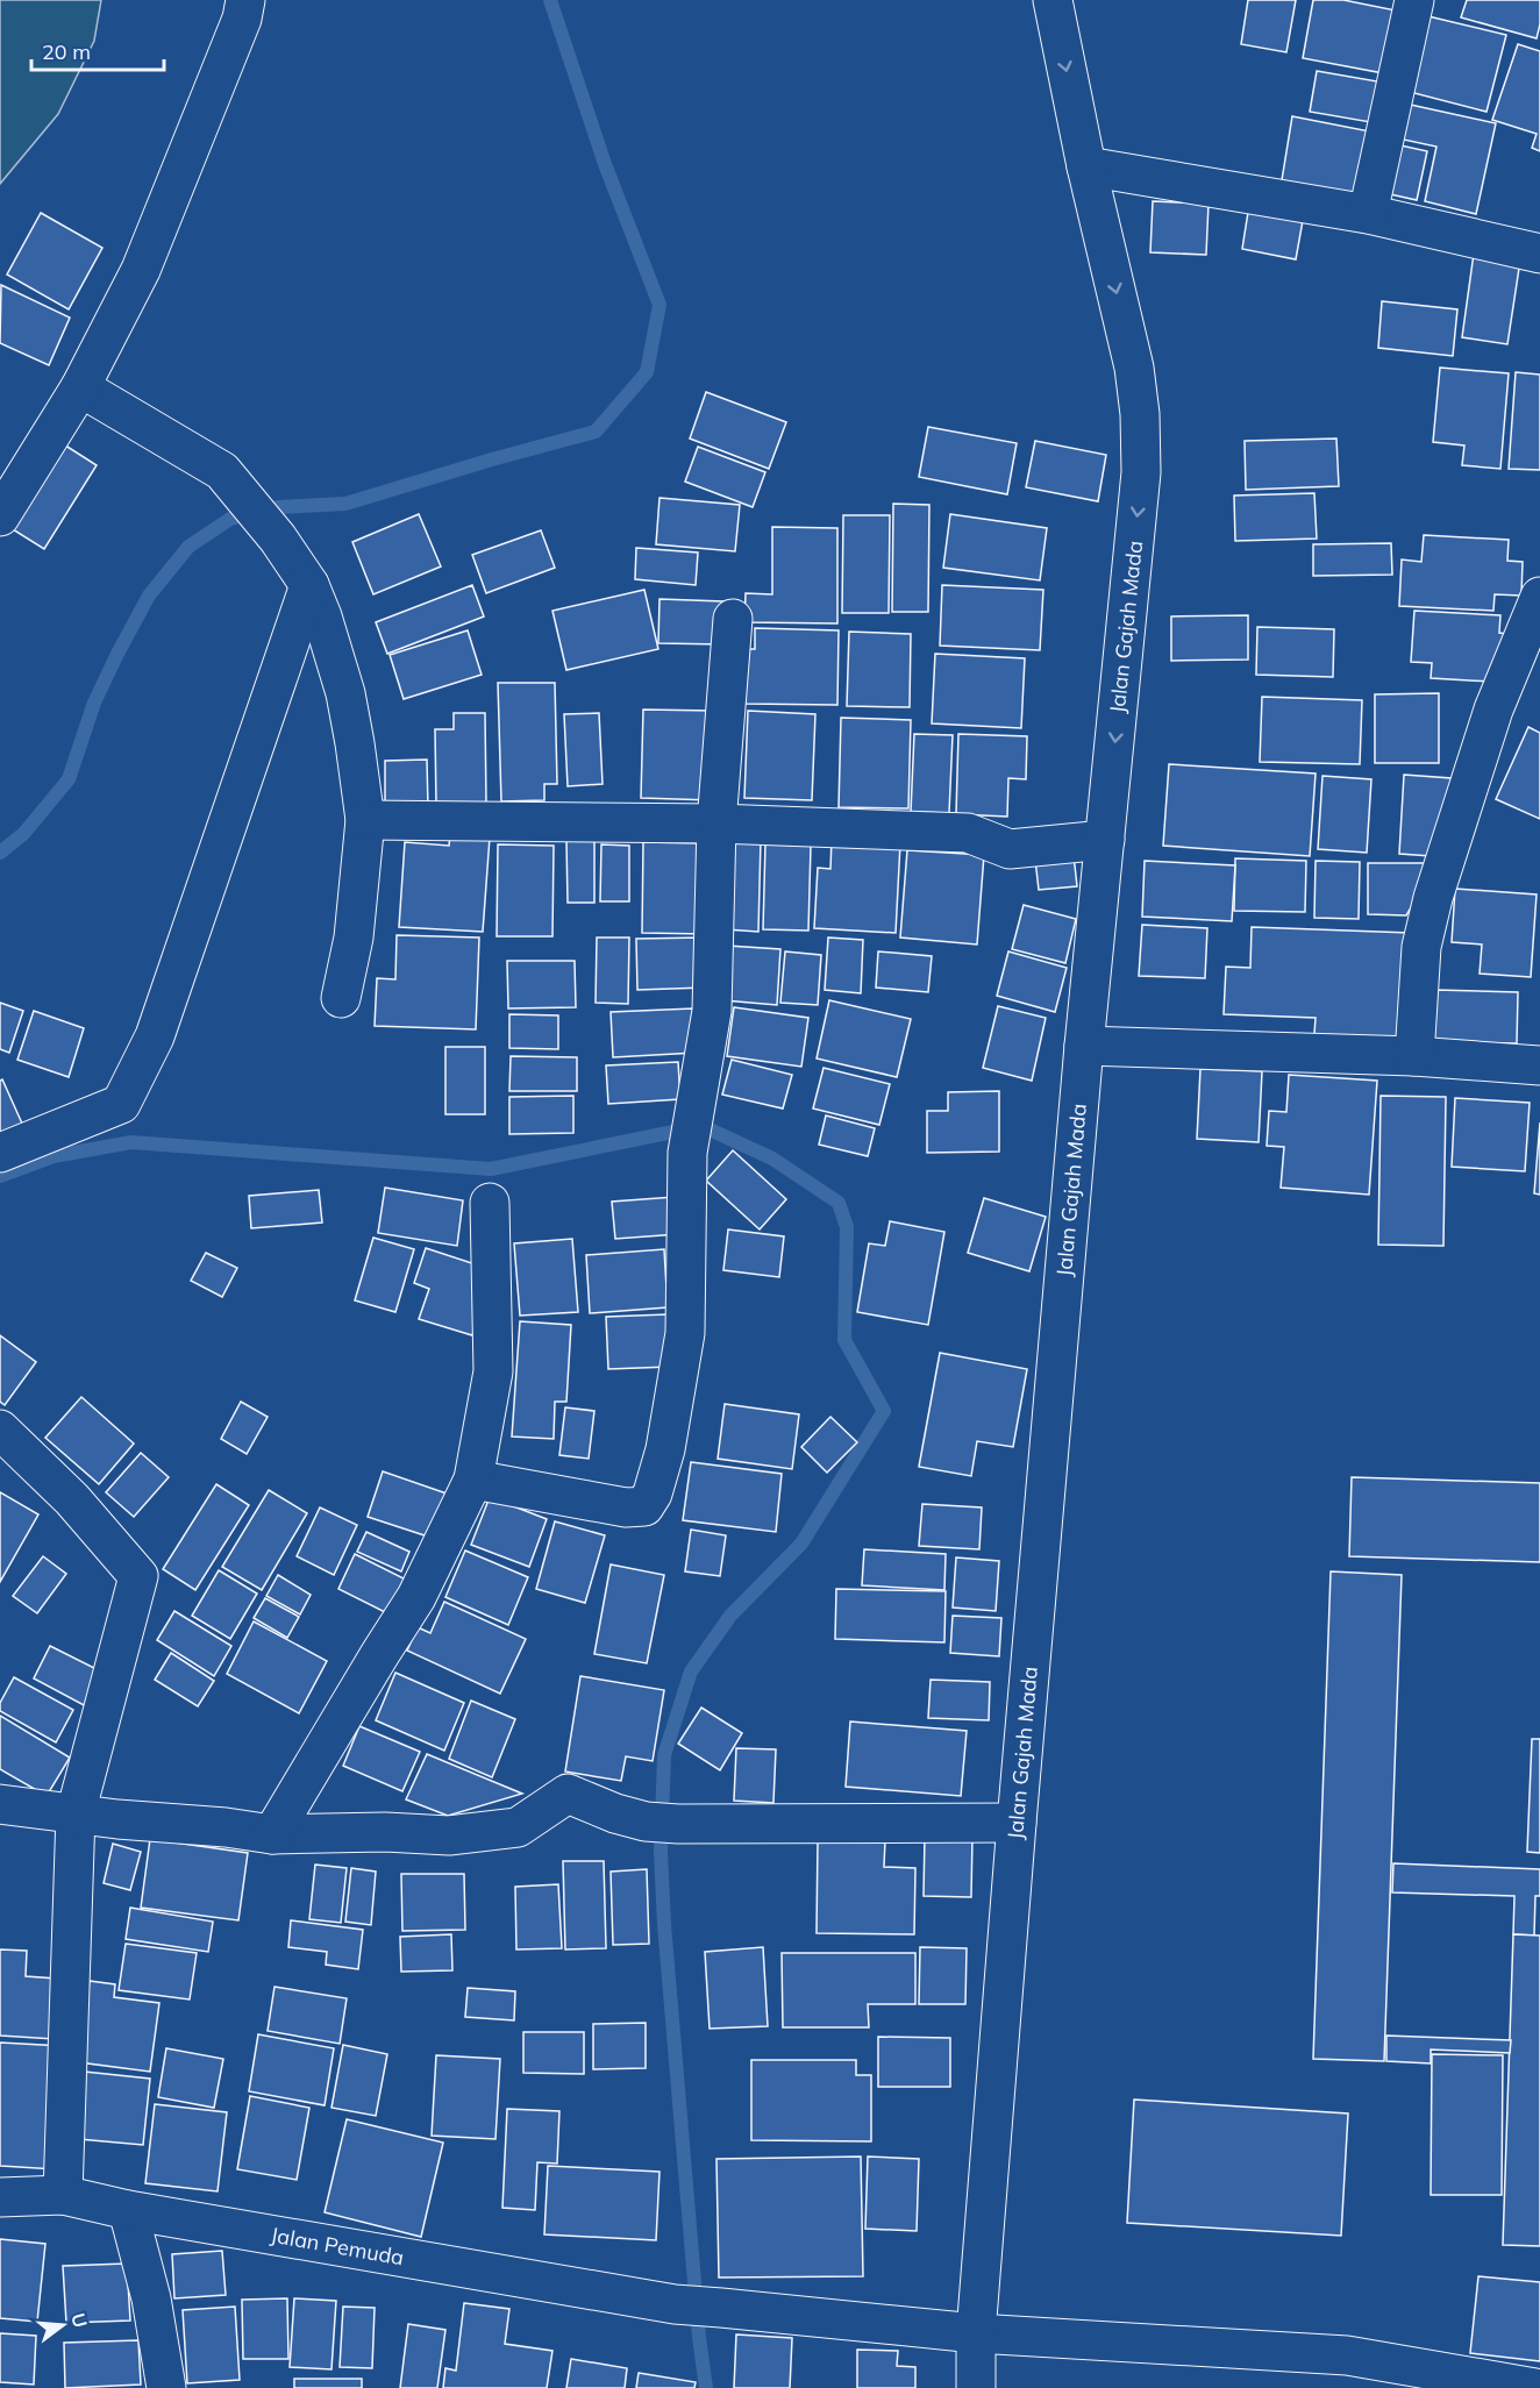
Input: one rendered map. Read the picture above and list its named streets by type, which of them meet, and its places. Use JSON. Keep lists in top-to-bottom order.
{
  "streets": {
    "street": ["Jalan Gajah Mada", "Jalan Pemuda"]
  },
  "crossings": [
    ["Jalan Gajah Mada", "Jalan Pemuda"]
  ],
  "scale_bar": "20 m",
  "north": "right"
}
